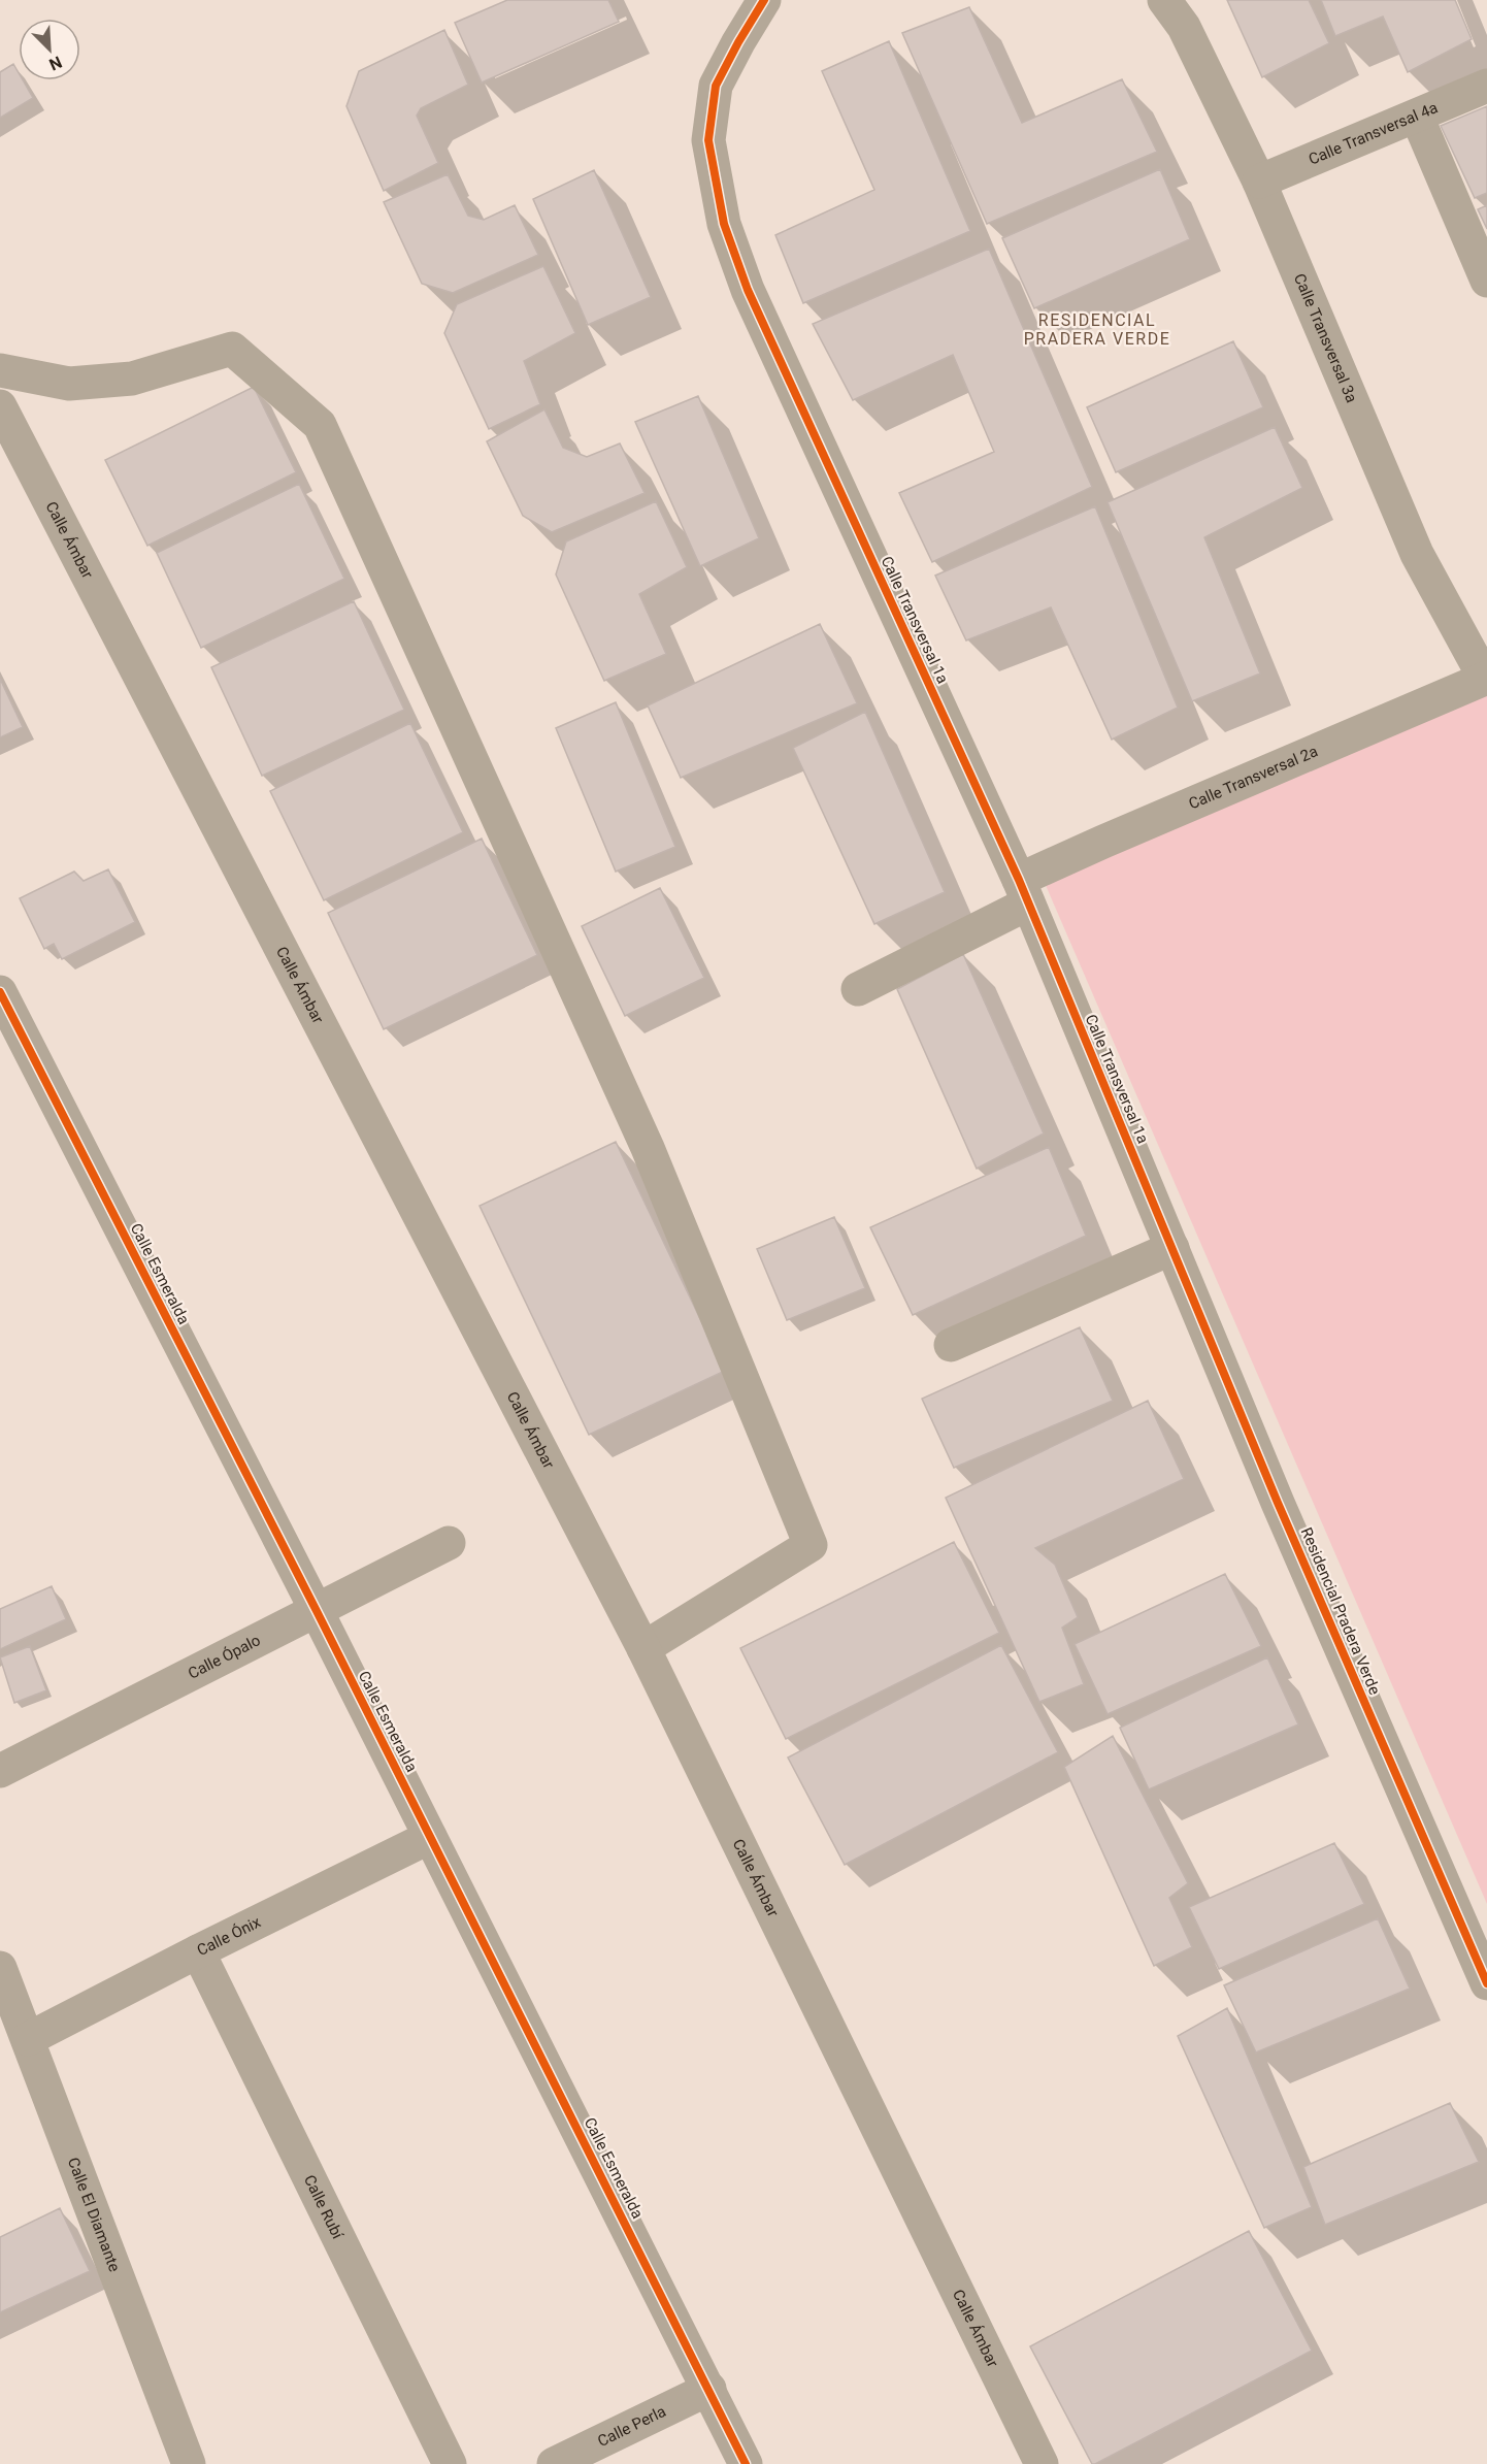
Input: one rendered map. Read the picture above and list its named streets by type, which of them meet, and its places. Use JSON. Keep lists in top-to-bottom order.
{
  "streets": {
    "street": [
      "Calle Transversal 4a",
      "Calle Transversal 3a",
      "Calle Ámbar",
      "Calle Transversal 1a",
      "Calle Transversal 2a",
      "Calle Esmeralda",
      "Residencial Pradera Verde",
      "Calle Ópalo",
      "Calle Ónix",
      "Calle Rubí",
      "Calle El Diamante",
      "Calle Perla"
    ]
  },
  "crossings": [
    ["Calle Transversal 4a", "Calle Transversal 3a"],
    ["Calle Transversal 3a", "Calle Transversal 2a"],
    ["Calle Transversal 1a", "Calle Transversal 2a"],
    ["Calle Transversal 1a", "Residencial Pradera Verde"],
    ["Calle Esmeralda", "Calle Ópalo"],
    ["Calle Esmeralda", "Calle Ónix"],
    ["Calle Esmeralda", "Calle Perla"],
    ["Calle Ónix", "Calle Rubí"],
    ["Calle Ónix", "Calle El Diamante"]
  ],
  "districts": ["RESIDENCIAL PRADERA VERDE"],
  "north": "bottom right"
}
